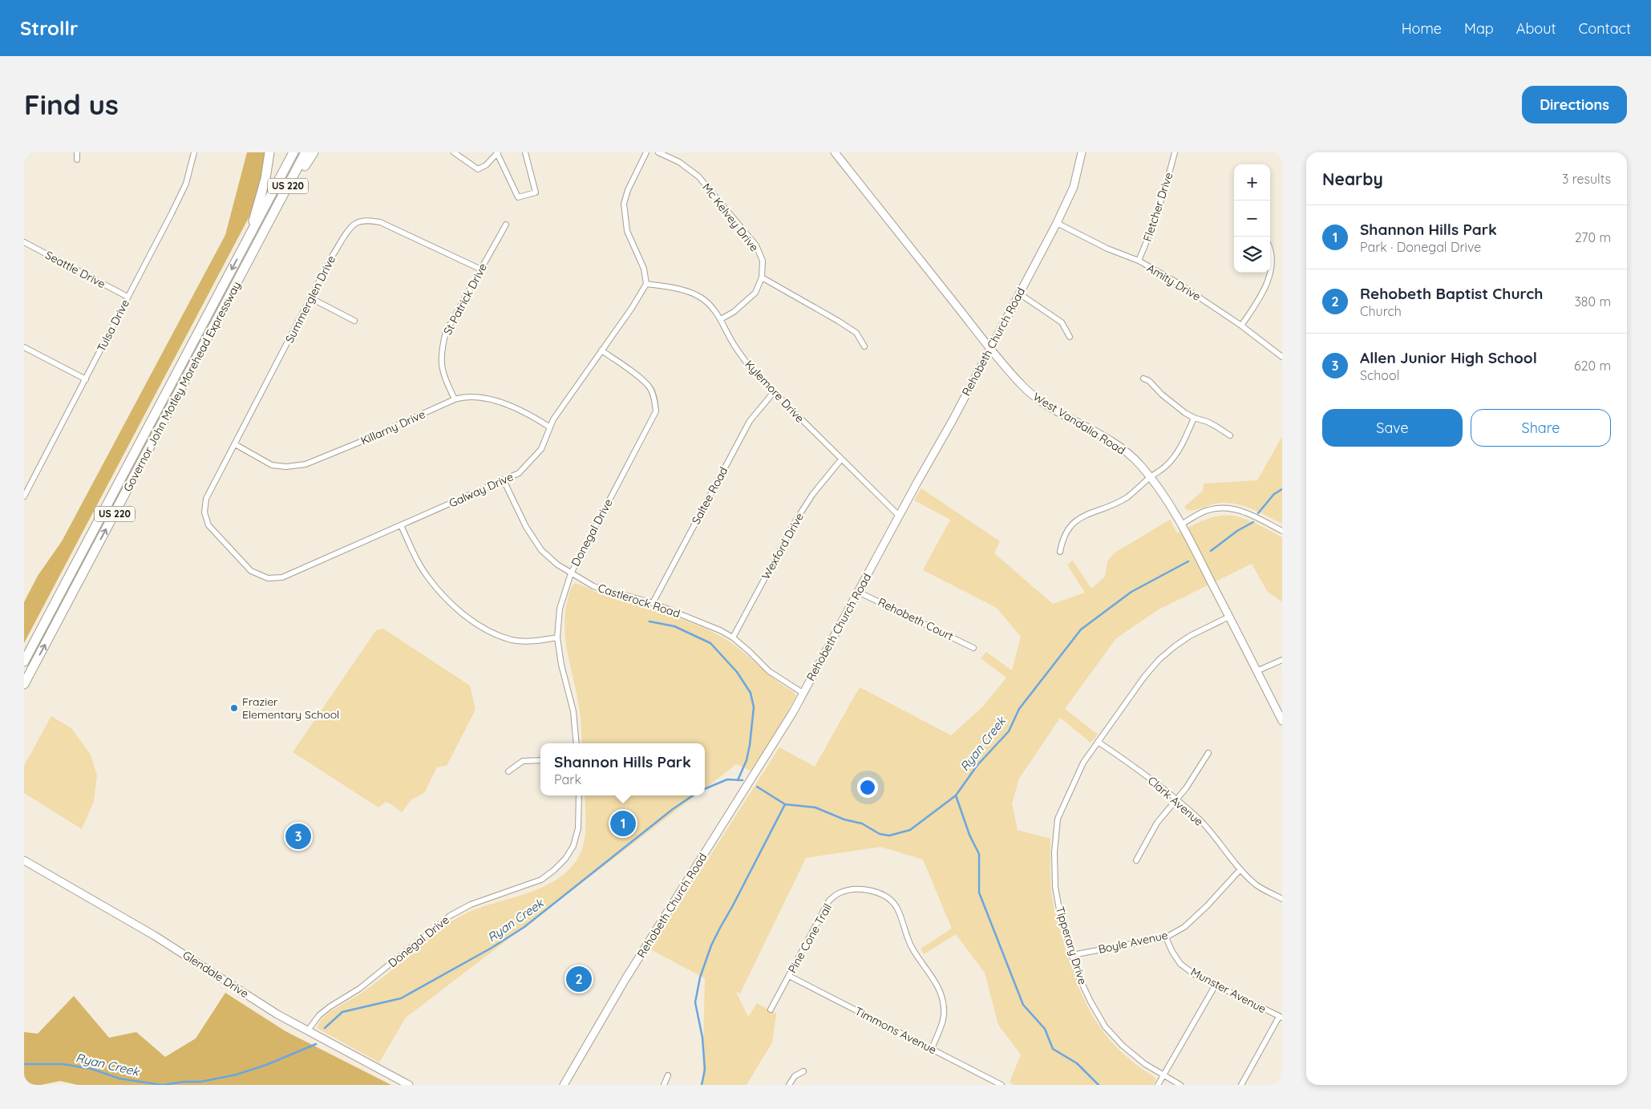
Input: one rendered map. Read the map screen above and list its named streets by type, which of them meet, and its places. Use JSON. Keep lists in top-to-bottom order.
{
  "streets": {
    "highway": ["US 220", "Governor John Motley Morehead Expressway"],
    "street": [
      "Fletcher Drive",
      "Mc Kelvey Drive",
      "Seattle Drive",
      "Amity Drive",
      "Summerglen Drive",
      "St Patrick Drive",
      "Tulsa Drive",
      "Rehobeth Church Road",
      "Kylemore Drive",
      "West Vandalia Road",
      "Killarny Drive",
      "Galway Drive",
      "Saltee Road",
      "Donegal Drive",
      "Wexford Drive",
      "Castlerock Road",
      "Rehobeth Court",
      "Clark Avenue",
      "Pine Cone Trail",
      "Boyle Avenue",
      "Tipperary Drive",
      "Glendale Drive",
      "Munster Avenue",
      "Timmons Avenue"
    ]
  },
  "crossings": [
    ["Fletcher Drive", "Amity Drive"],
    ["Seattle Drive", "Tulsa Drive"],
    ["Amity Drive", "Rehobeth Church Road"],
    ["Summerglen Drive", "St Patrick Drive"],
    ["Summerglen Drive", "Killarny Drive"],
    ["Summerglen Drive", "Galway Drive"],
    ["St Patrick Drive", "Killarny Drive"],
    ["Rehobeth Church Road", "Kylemore Drive"],
    ["Rehobeth Church Road", "West Vandalia Road"],
    ["Rehobeth Church Road", "Castlerock Road"],
    ["Rehobeth Church Road", "Rehobeth Court"],
    ["Kylemore Drive", "Galway Drive"],
    ["Kylemore Drive", "Saltee Road"],
    ["Kylemore Drive", "Wexford Drive"],
    ["West Vandalia Road", "Tipperary Drive"],
    ["Killarny Drive", "Galway Drive"],
    ["Galway Drive", "Donegal Drive"],
    ["Galway Drive", "Castlerock Road"],
    ["Saltee Road", "Castlerock Road"],
    ["Donegal Drive", "Castlerock Road"],
    ["Donegal Drive", "Glendale Drive"],
    ["Wexford Drive", "Castlerock Road"],
    ["Clark Avenue", "Boyle Avenue"],
    ["Clark Avenue", "Tipperary Drive"],
    ["Pine Cone Trail", "Timmons Avenue"],
    ["Boyle Avenue", "Tipperary Drive"],
    ["Boyle Avenue", "Munster Avenue"]
  ],
  "water": ["Ryan Creek"],
  "places": ["Frazier Elementary School"],
  "page": {
    "header": "Strollr",
    "nav": [
      "Home",
      "Map",
      "About",
      "Contact"
    ],
    "buttons": [
      "Directions",
      ["Save", "Share"]
    ],
    "title": "Find us",
    "heading": ["Nearby", "3 results"],
    "map_buttons": ["+", "−"],
    "list": [
      {
        "mark": "1",
        "name": "Shannon Hills Park",
        "note": "Park · Donegal Drive",
        "value": "270 m"
      },
      {
        "mark": "2",
        "name": "Rehobeth Baptist Church",
        "note": "Church",
        "value": "380 m"
      },
      {
        "mark": "3",
        "name": "Allen Junior High School",
        "note": "School",
        "value": "620 m"
      }
    ],
    "popup": ["Shannon Hills Park", "Park"],
    "pins": ["1", "3", "2"]
  }
}
